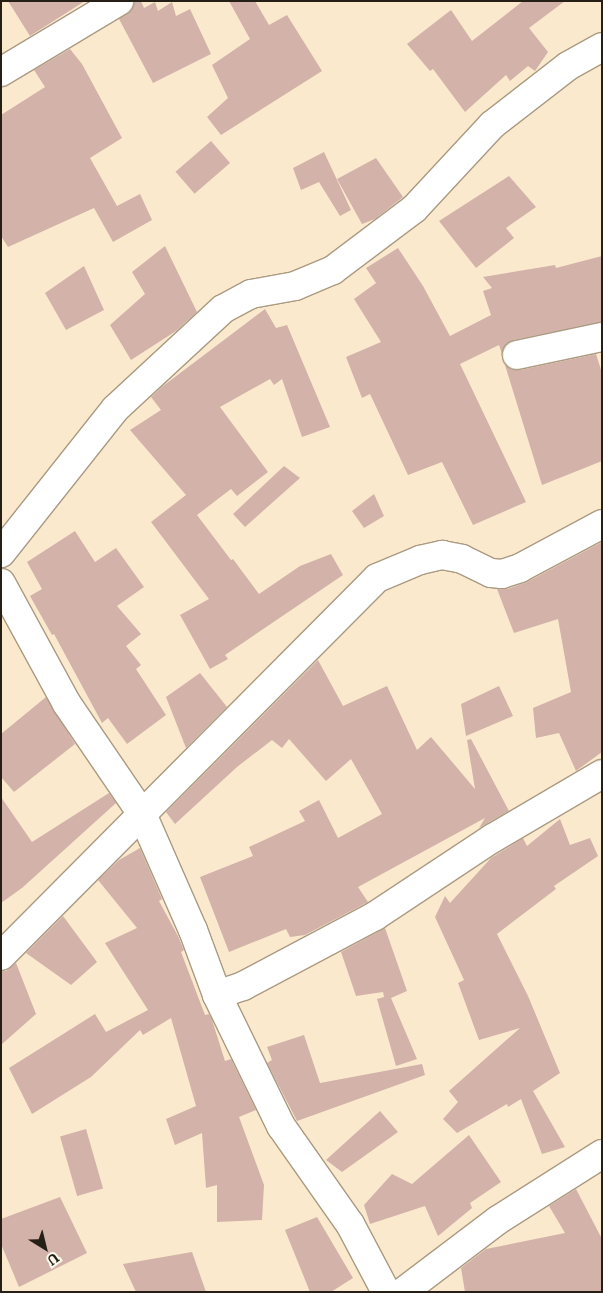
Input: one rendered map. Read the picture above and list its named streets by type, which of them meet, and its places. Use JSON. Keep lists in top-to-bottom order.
{
  "north": "bottom right"
}
